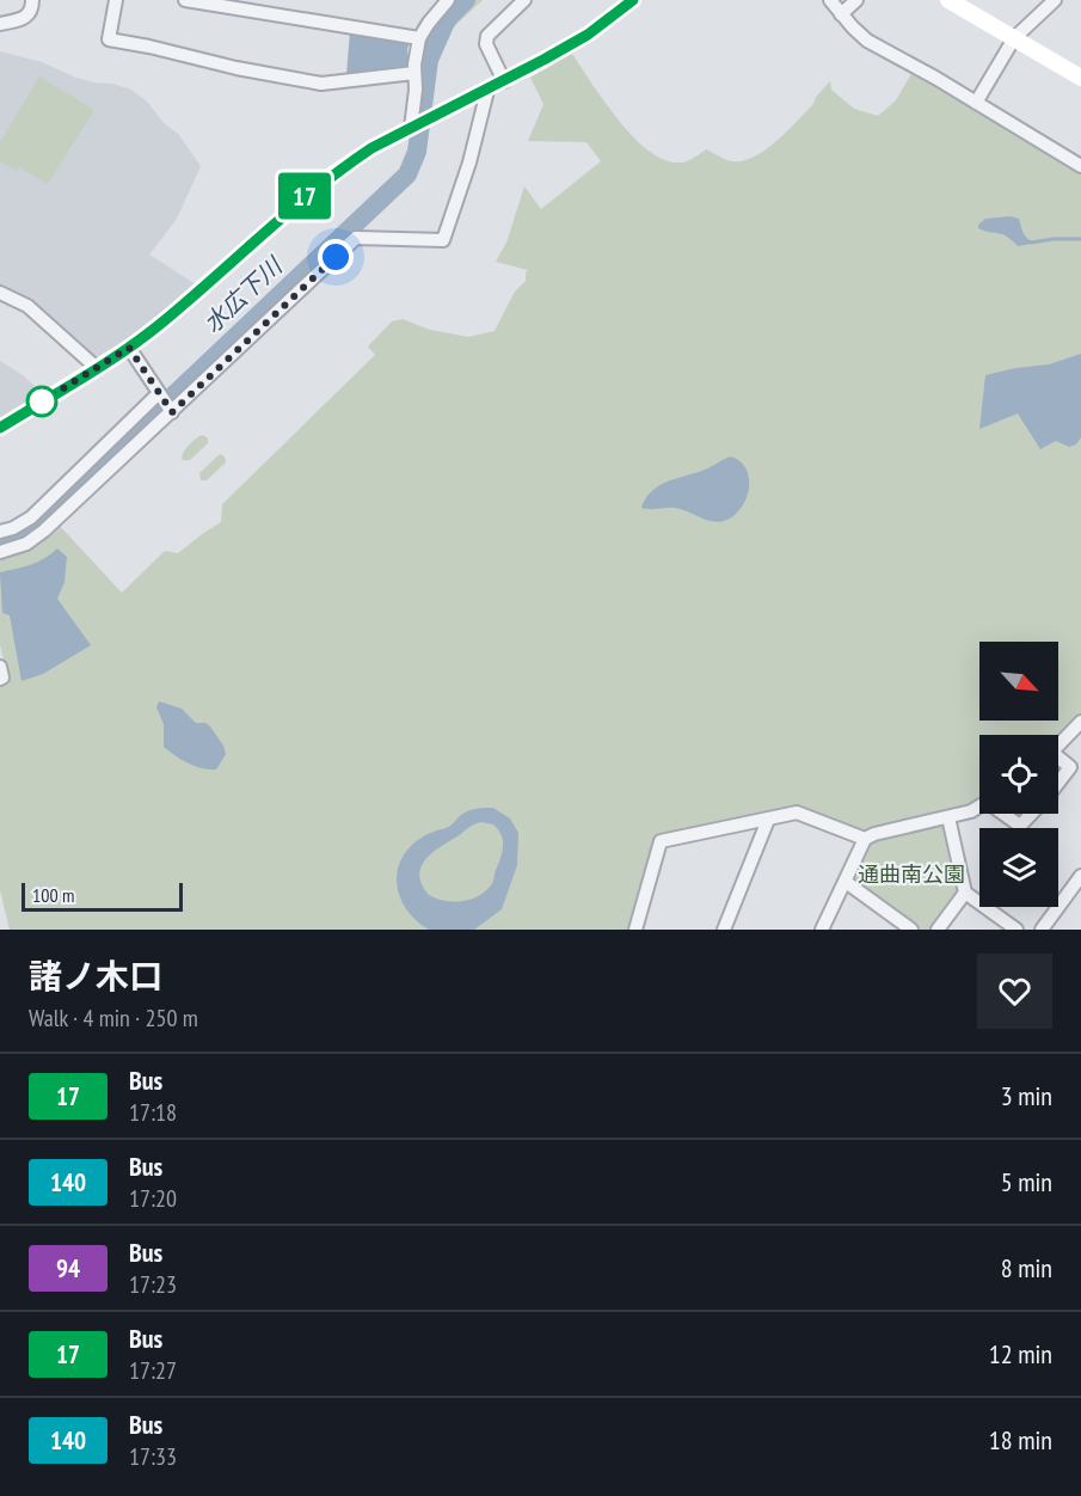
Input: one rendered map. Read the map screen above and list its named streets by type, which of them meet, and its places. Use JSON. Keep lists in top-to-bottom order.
{
  "water": ["水広下川"],
  "parks": ["通曲南公園"],
  "lines": ["bus line 17"],
  "scale_bar": "100 m",
  "north": "bottom right",
  "page": {
    "on_map": "17",
    "scale": "100 m",
    "heading": ["諸ノ木口", "Walk · 4 min · 250 m"],
    "list": [
      {
        "mark": "17",
        "name": "Bus",
        "note": "17:18",
        "value": "3 min"
      },
      {
        "mark": "140",
        "name": "Bus",
        "note": "17:20",
        "value": "5 min"
      },
      {
        "mark": "94",
        "name": "Bus",
        "note": "17:23",
        "value": "8 min"
      },
      {
        "mark": "17",
        "name": "Bus",
        "note": "17:27",
        "value": "12 min"
      },
      {
        "mark": "140",
        "name": "Bus",
        "note": "17:33",
        "value": "18 min"
      }
    ]
  }
}
